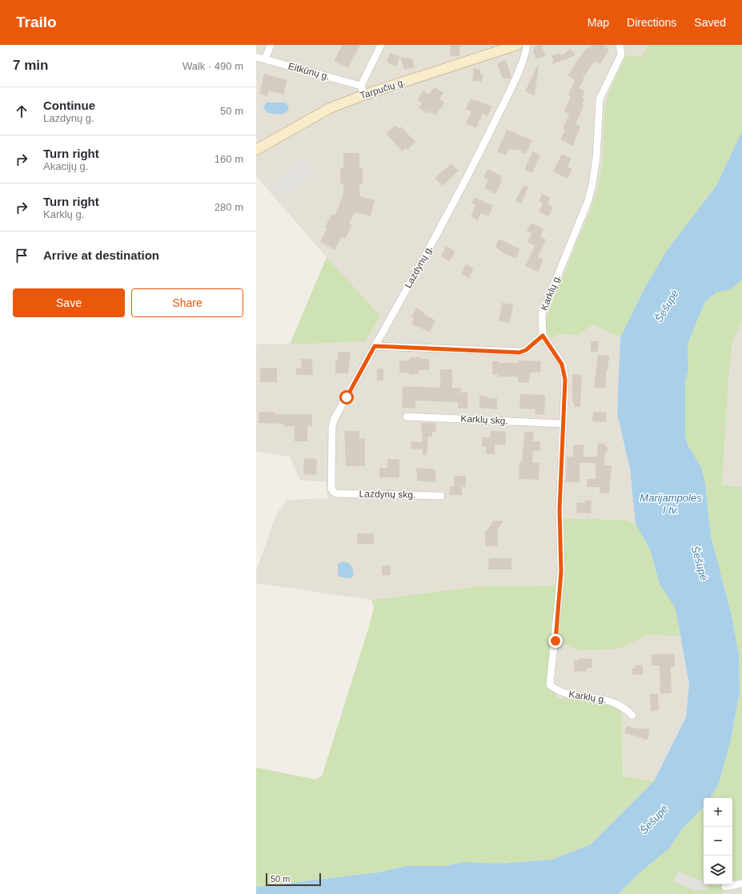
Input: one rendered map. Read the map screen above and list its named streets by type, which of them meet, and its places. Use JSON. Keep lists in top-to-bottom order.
{
  "streets": {
    "main road": ["Tarpučių g."],
    "street": [
      "Eitkūnų g.",
      "Lazdynų g.",
      "Karklų g.",
      "Karklų skg.",
      "Lazdynų skg."
    ]
  },
  "crossings": [
    ["Eitkūnų g.", "Tarpučių g."],
    ["Lazdynų g.", "Lazdynų skg."],
    ["Karklų g.", "Karklų skg."]
  ],
  "water": ["Šešupė", "Marijampolės I tv."],
  "scale_bar": "50 m",
  "page": {
    "header": "Trailo",
    "nav": ["Map", "Directions", "Saved"],
    "heading": ["7 min", "Walk · 490 m"],
    "list": [
      ["Continue", "Lazdynų g.", "50 m"],
      ["Turn right", "Akacijų g.", "160 m"],
      ["Turn right", "Karklų g.", "280 m"],
      "Arrive at destination"
    ],
    "buttons": ["Save", "Share"],
    "map_buttons": ["+", "−"],
    "scale": "50 m"
  }
}
